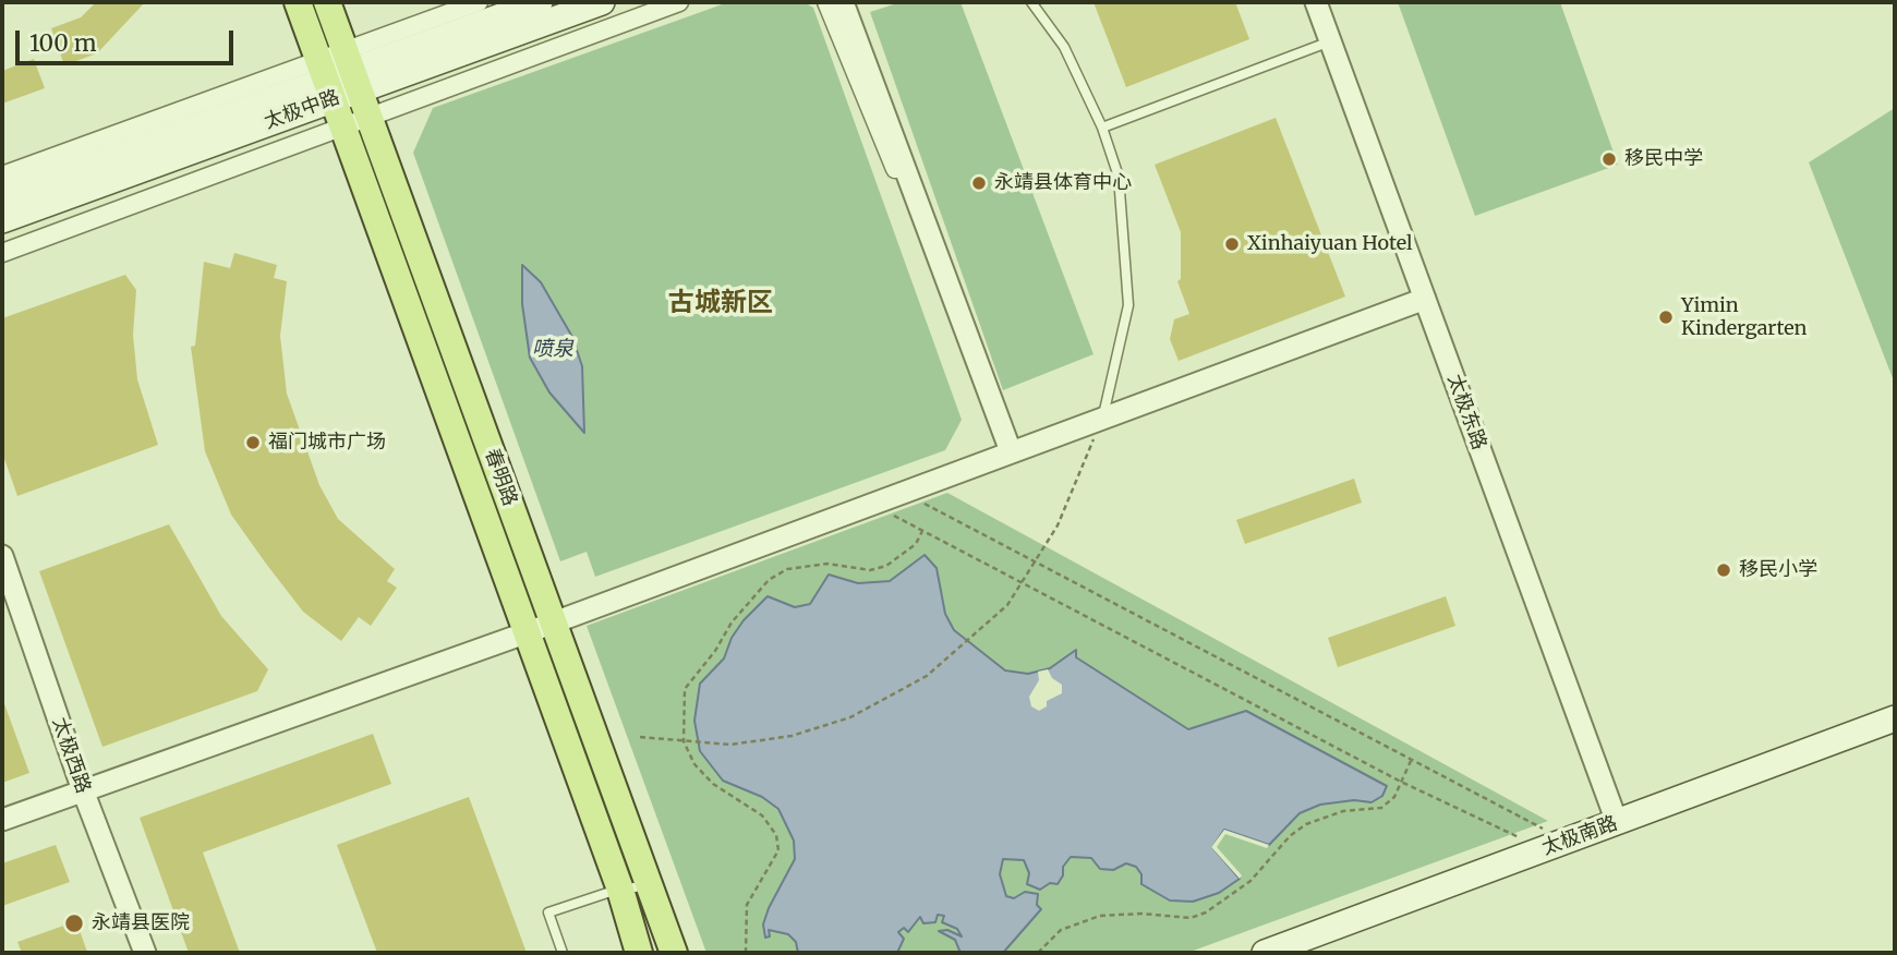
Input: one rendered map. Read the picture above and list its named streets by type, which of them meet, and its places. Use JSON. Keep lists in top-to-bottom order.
{
  "streets": {
    "main road": ["太极中路", "春明路", "太极南路"],
    "street": ["太极东路", "太极西路"]
  },
  "crossings": [
    ["太极中路", "春明路"],
    ["太极东路", "太极南路"]
  ],
  "districts": ["古城新区"],
  "water": ["喷泉"],
  "places": [
    "移民中学",
    "永靖县体育中心",
    "Xinhaiyuan Hotel",
    "Yimin Kindergarten",
    "福门城市广场",
    "移民小学",
    "永靖县医院"
  ],
  "scale_bar": "100 m"
}
